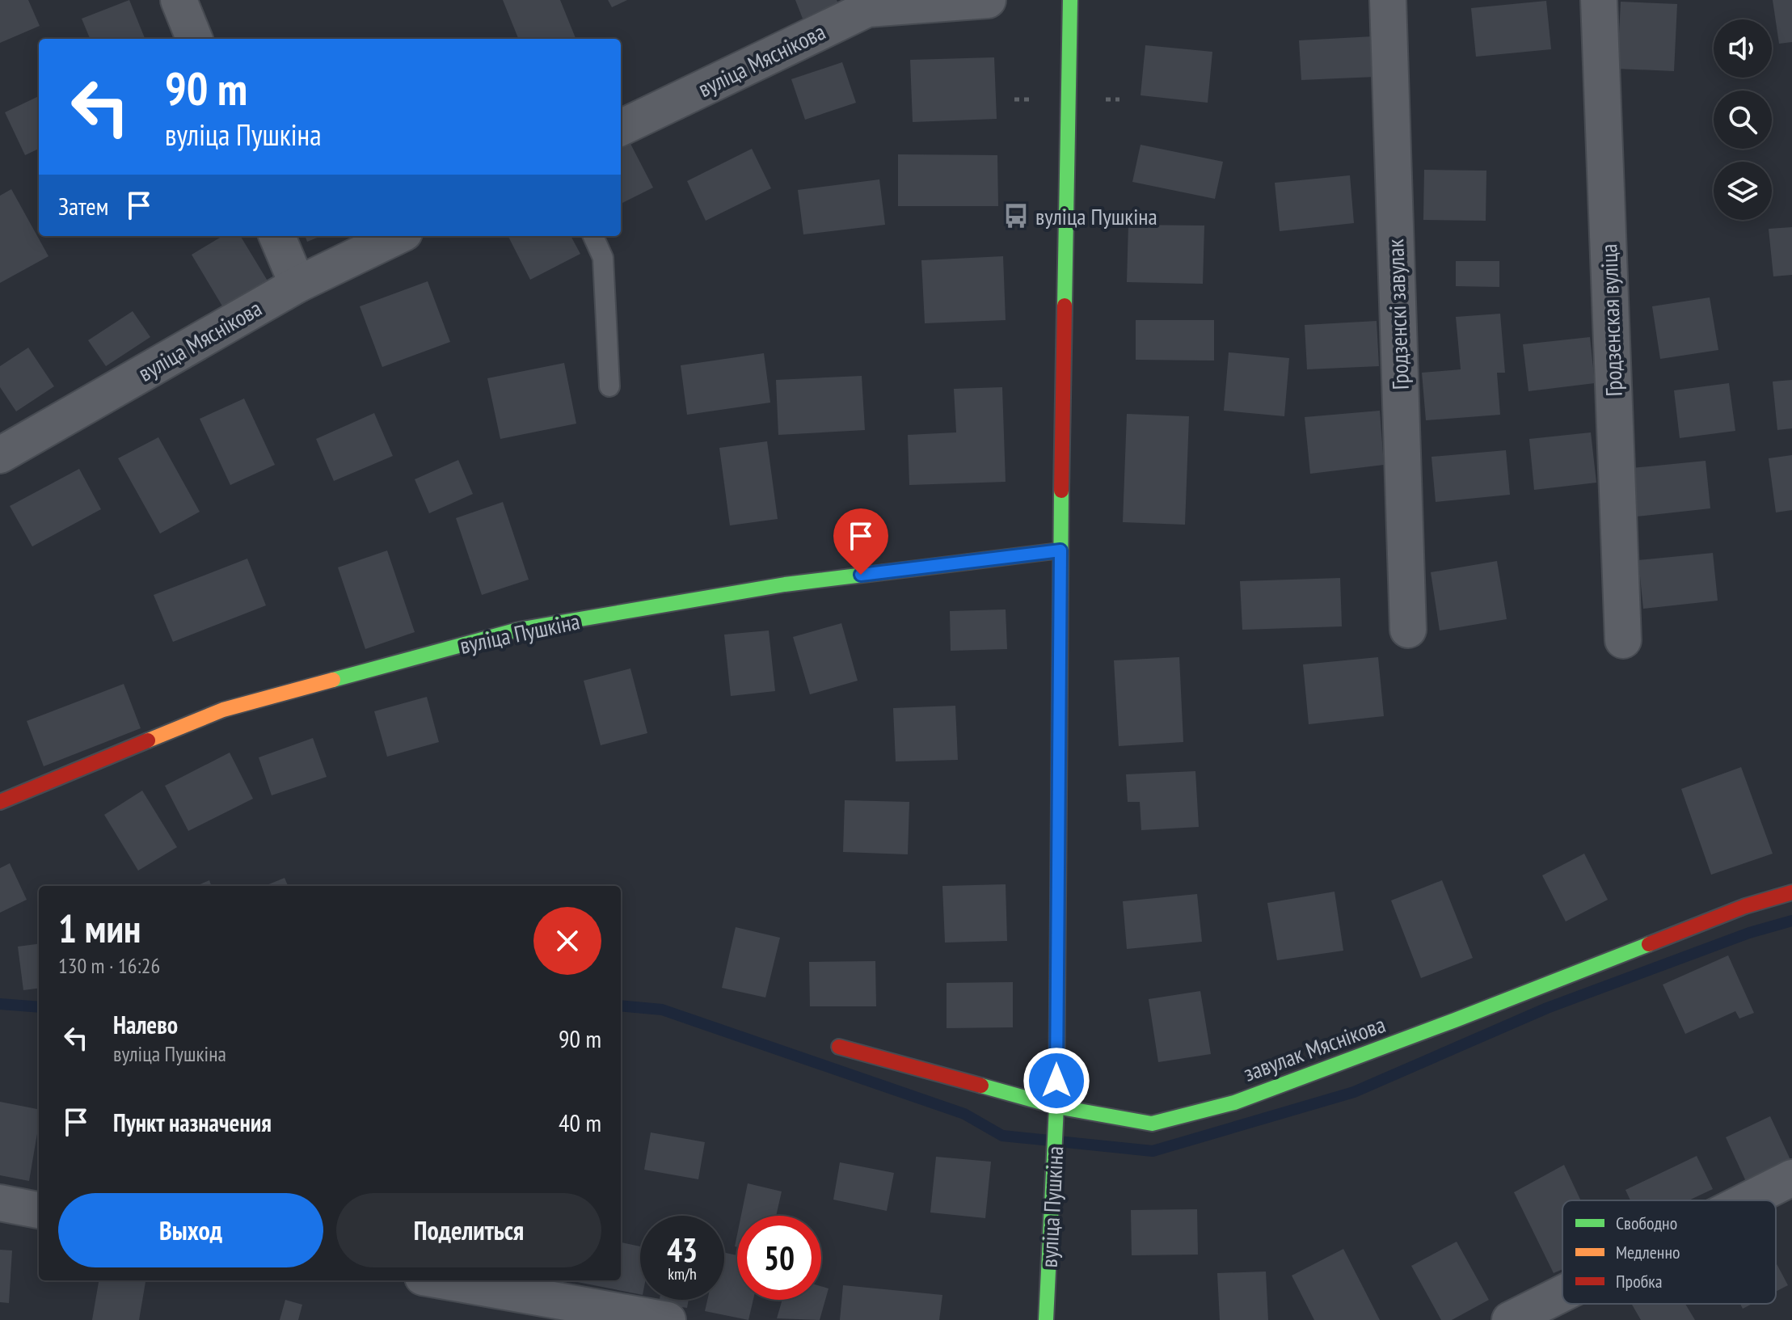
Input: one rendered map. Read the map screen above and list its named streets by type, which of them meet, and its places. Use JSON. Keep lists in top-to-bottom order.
{
  "streets": {
    "street": [
      "вуліца Мяснікова",
      "Гродзенскі завулак",
      "Гродзенская вуліца",
      "вуліца Пушкіна",
      "завулак Мяснікова"
    ]
  },
  "crossings": [
    ["вуліца Пушкіна", "завулак Мяснікова"]
  ],
  "places": {
    "bus stop": ["вуліца Пушкіна"]
  },
  "legend": ["Свободно", "Медленно", "Пробка"],
  "page": {
    "turn": ["90 m", "вуліца Пушкіна"],
    "then": "Затем",
    "heading": ["1 мин", "130 m · 16:26"],
    "list": [
      {
        "name": "Налево",
        "note": "вуліца Пушкіна",
        "value": "90 m"
      },
      {
        "name": "Пункт назначения",
        "value": "40 m"
      }
    ],
    "buttons": ["Выход", "Поделиться"],
    "speed": "43 km/h",
    "limit": "50"
  }
}
